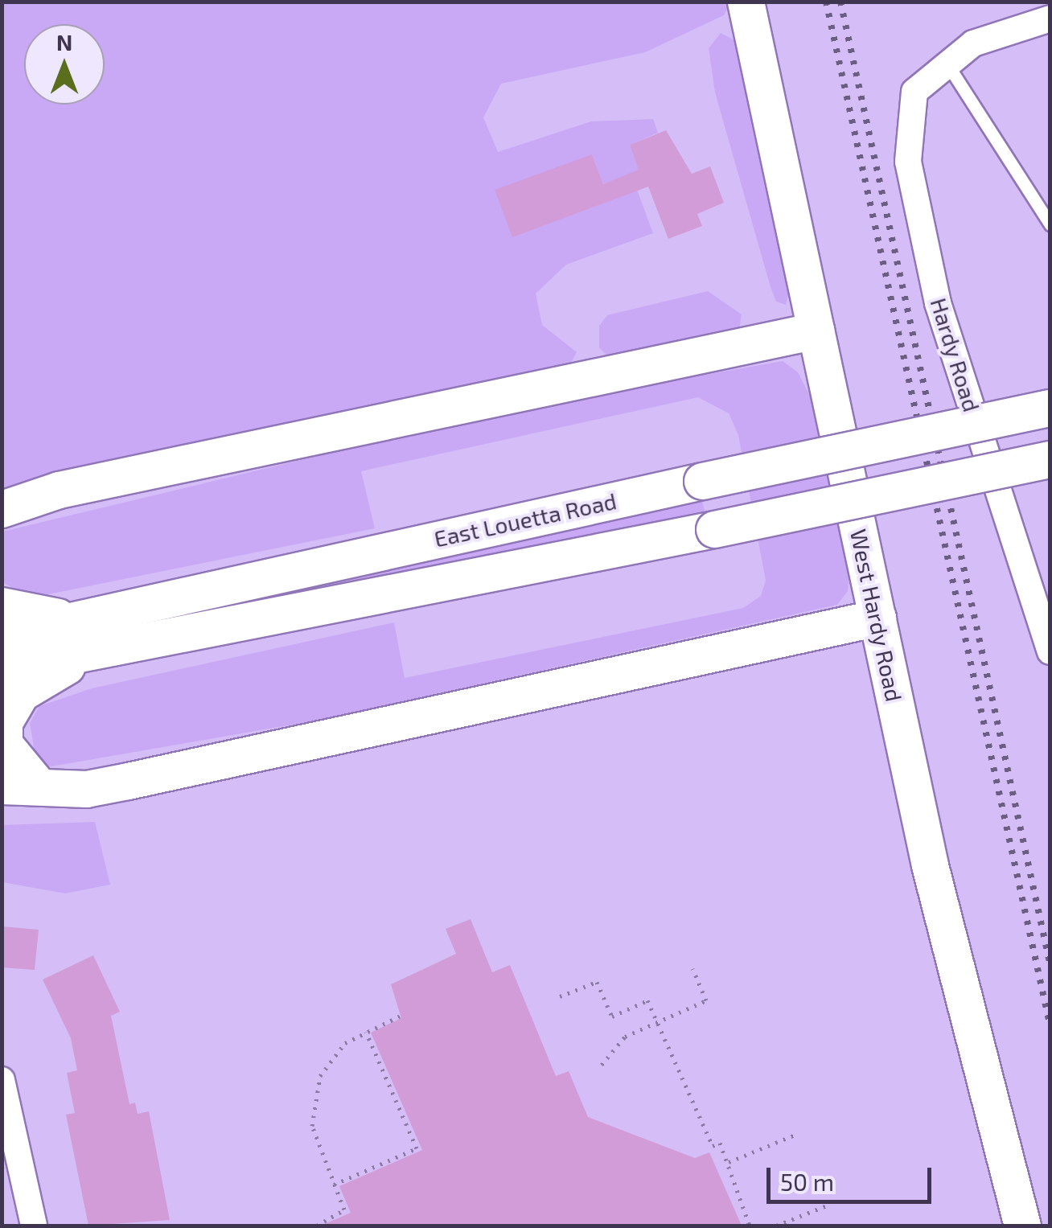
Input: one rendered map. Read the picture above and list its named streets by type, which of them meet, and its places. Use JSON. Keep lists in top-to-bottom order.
{
  "streets": {
    "main road": ["East Louetta Road", "West Hardy Road"],
    "street": ["Hardy Road"]
  },
  "scale_bar": "50 m",
  "north": "top"
}
